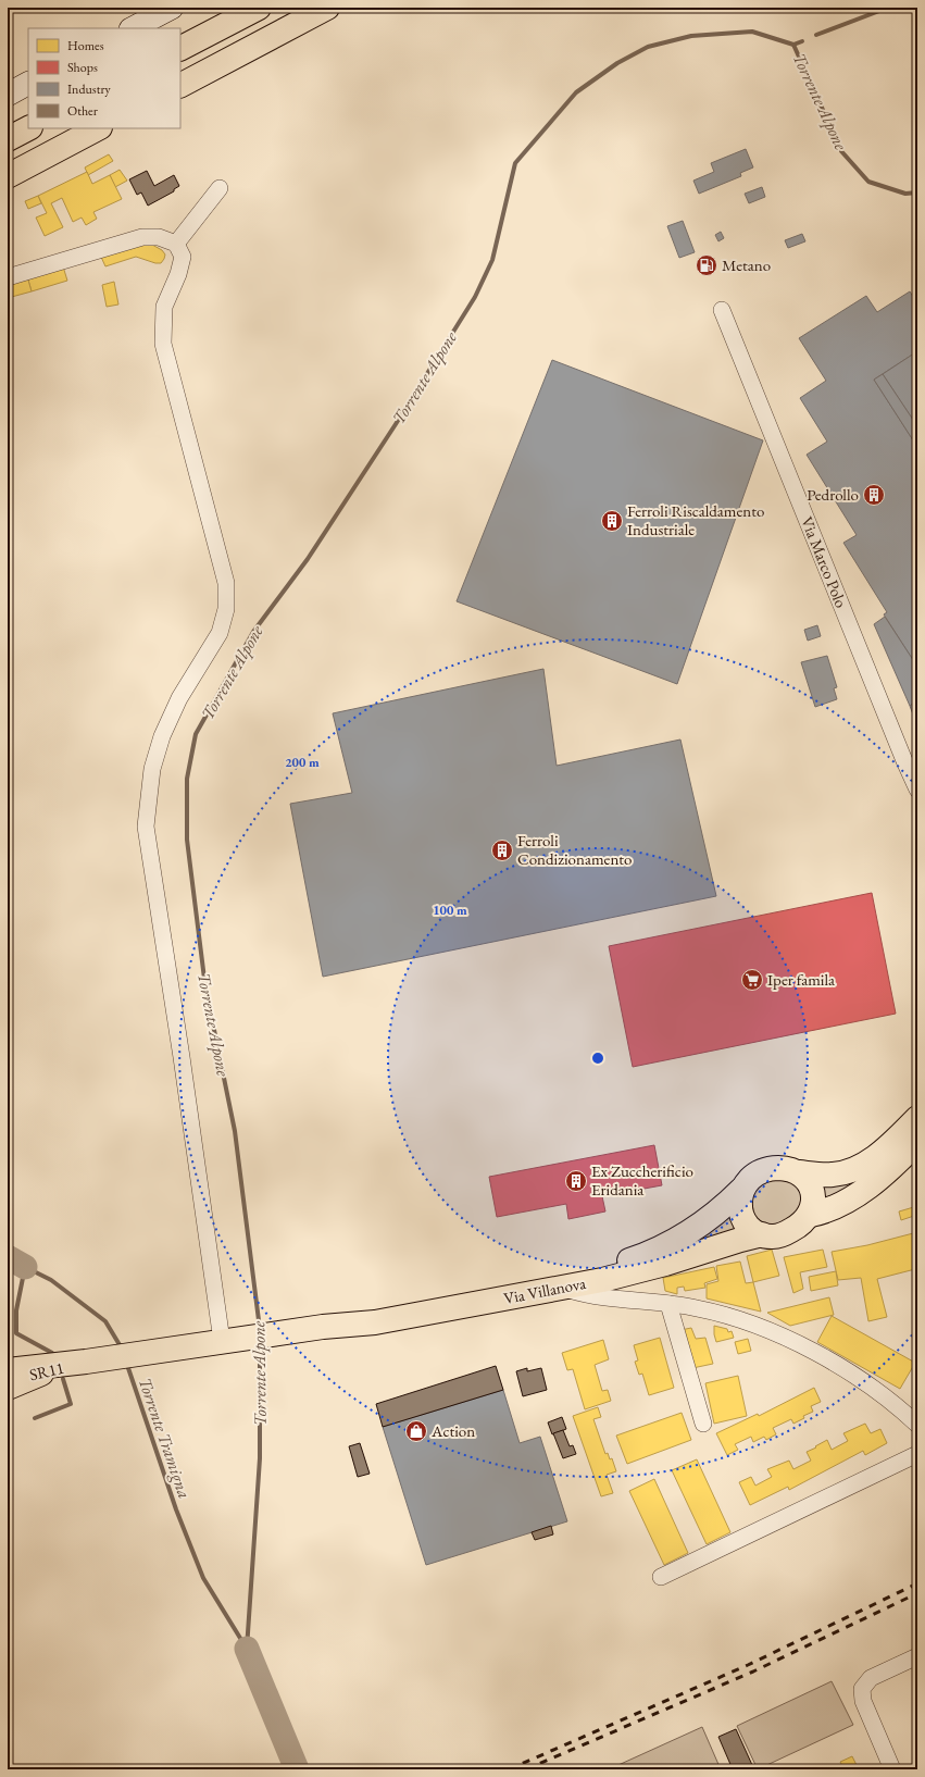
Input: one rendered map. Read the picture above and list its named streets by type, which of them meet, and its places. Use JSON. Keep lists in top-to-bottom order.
{
  "streets": {
    "main road": ["Via Villanova", "SR11"],
    "street": ["Via Marco Polo"]
  },
  "crossings": [
    ["Via Villanova", "SR11"]
  ],
  "water": ["Torrente Alpone", "Torrente Tramigna"],
  "places": {
    "fuel station": ["Metano"],
    "building": [
      "Pedrollo",
      "Ferroli Riscaldamento Industriale",
      "Ferroli Condizionamento",
      "Ex Zuccherificio Eridania"
    ],
    "supermarket": ["Iper famila"],
    "shop": ["Action"]
  },
  "legend": [
    "Homes",
    "Shops",
    "Industry",
    "Other"
  ],
  "rings": ["200 m", "100 m"]
}
